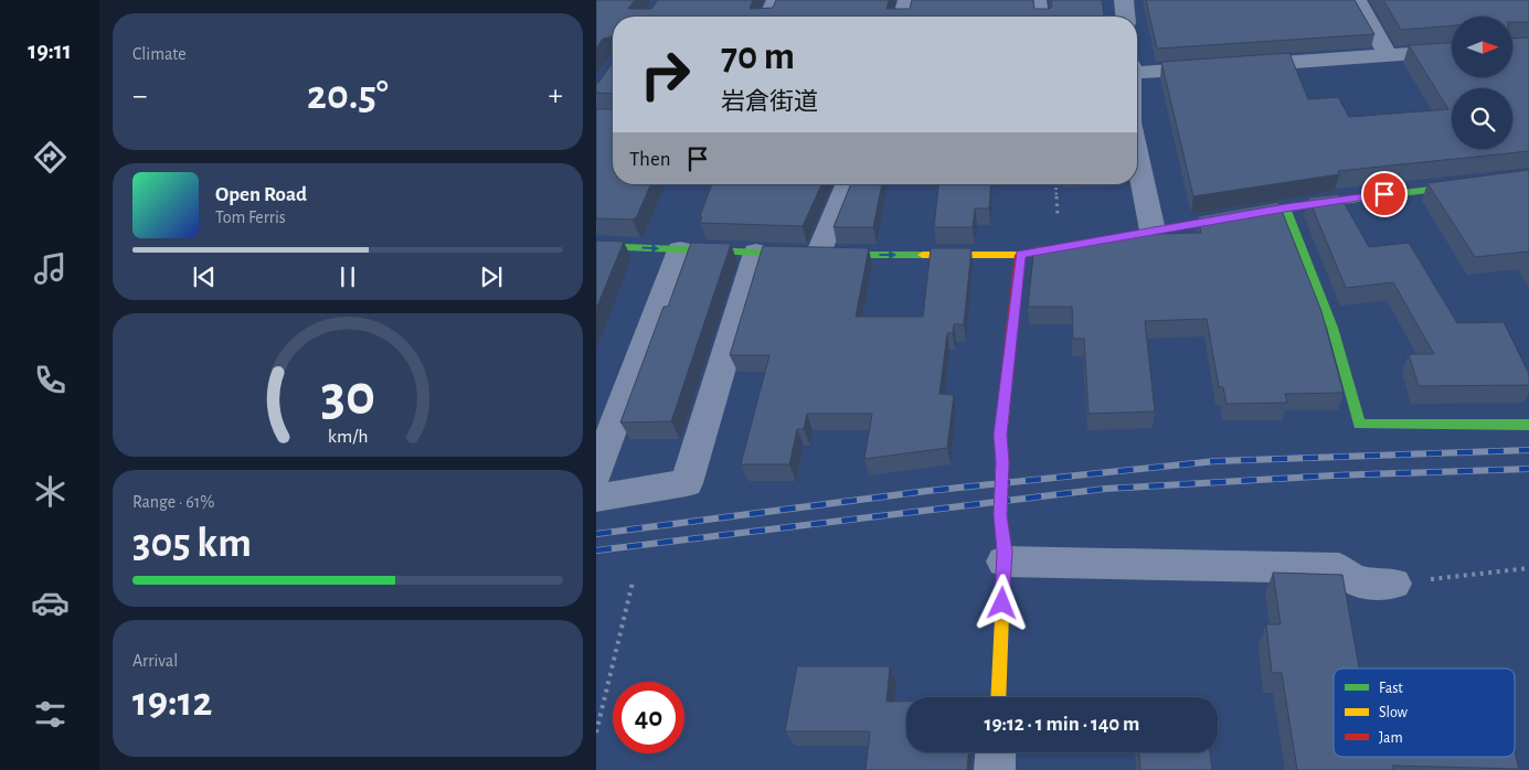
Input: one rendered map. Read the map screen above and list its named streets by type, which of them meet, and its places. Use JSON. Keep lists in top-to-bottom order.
{
  "legend": ["Fast", "Slow", "Jam"],
  "north": "right",
  "page": {
    "tabs": "19:11",
    "tile": [
      "Climate",
      ["Range · 61%", "305 km"],
      ["Arrival", "19:12"]
    ],
    "turn": ["70 m", "岩倉街道"],
    "heat": ["−", "20.5°", "+"],
    "then": "Then",
    "song": ["Open Road", "Tom Ferris"],
    "limit": "40",
    "trip": "19:12 · 1 min · 140 m",
    "gauge": ["30", "km/h"]
  }
}
